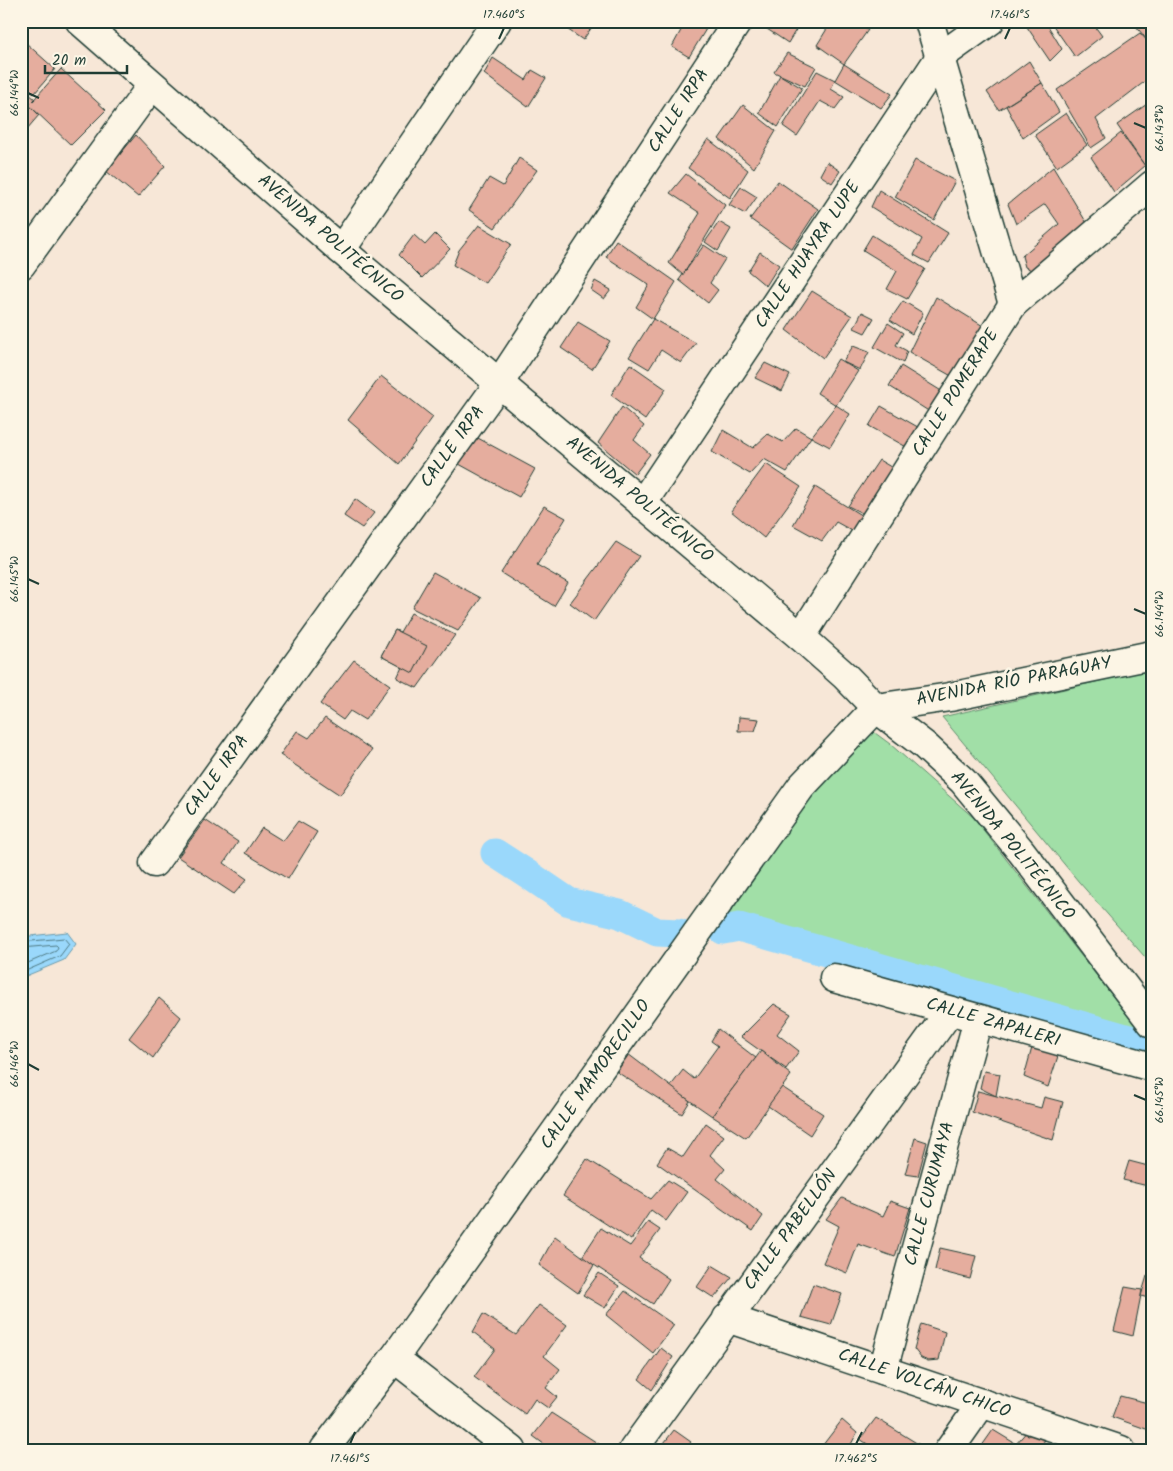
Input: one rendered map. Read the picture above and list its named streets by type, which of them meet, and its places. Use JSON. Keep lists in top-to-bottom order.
{
  "streets": {
    "street": [
      "CALLE IRPA",
      "AVENIDA POLITÉCNICO",
      "CALLE HUAYRA LUPE",
      "CALLE POMERAPE",
      "AVENIDA RÍO PARAGUAY",
      "CALLE ZAPALERI",
      "CALLE MAMORECILLO",
      "CALLE CURUMAYA",
      "CALLE PABELLÓN",
      "CALLE VOLCÁN CHICO"
    ]
  },
  "crossings": [
    ["CALLE IRPA", "AVENIDA POLITÉCNICO"],
    ["AVENIDA POLITÉCNICO", "CALLE HUAYRA LUPE"],
    ["AVENIDA POLITÉCNICO", "CALLE POMERAPE"],
    ["AVENIDA POLITÉCNICO", "AVENIDA RÍO PARAGUAY"],
    ["AVENIDA POLITÉCNICO", "CALLE MAMORECILLO"],
    ["AVENIDA RÍO PARAGUAY", "CALLE MAMORECILLO"],
    ["CALLE ZAPALERI", "CALLE CURUMAYA"],
    ["CALLE ZAPALERI", "CALLE PABELLÓN"],
    ["CALLE CURUMAYA", "CALLE VOLCÁN CHICO"],
    ["CALLE PABELLÓN", "CALLE VOLCÁN CHICO"]
  ],
  "scale_bar": "20 m",
  "coordinates": [
    "17.460°S",
    "17.461°S",
    "66.144°W",
    "66.143°W",
    "66.145°W",
    "66.146°W",
    "17.462°S"
  ]
}
